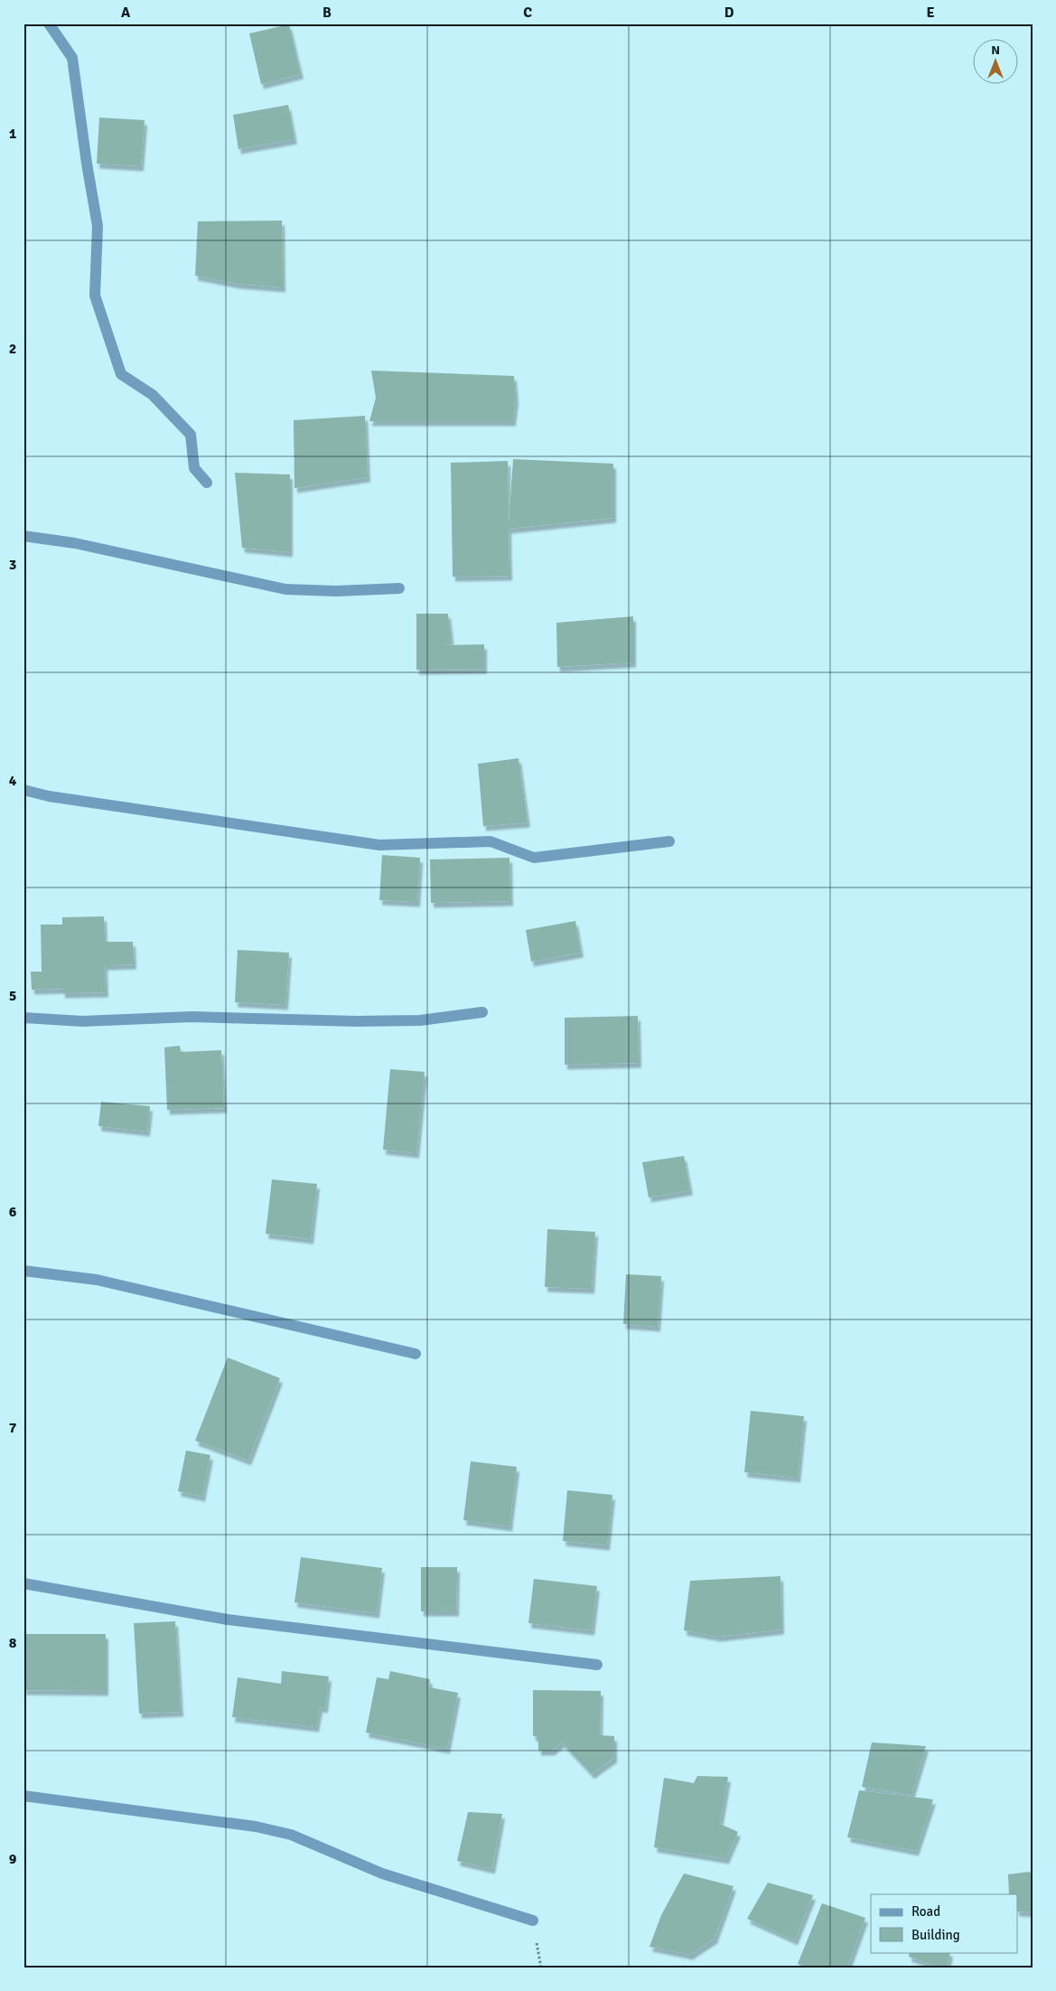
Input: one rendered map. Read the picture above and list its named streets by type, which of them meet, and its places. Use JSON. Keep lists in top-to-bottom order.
{
  "legend": ["Road", "Building"],
  "north": "top",
  "grid": {
    "columns": [
      "A",
      "B",
      "C",
      "D",
      "E"
    ],
    "rows": [
      "1",
      "2",
      "3",
      "4",
      "5",
      "6",
      "7",
      "8",
      "9"
    ]
  }
}
